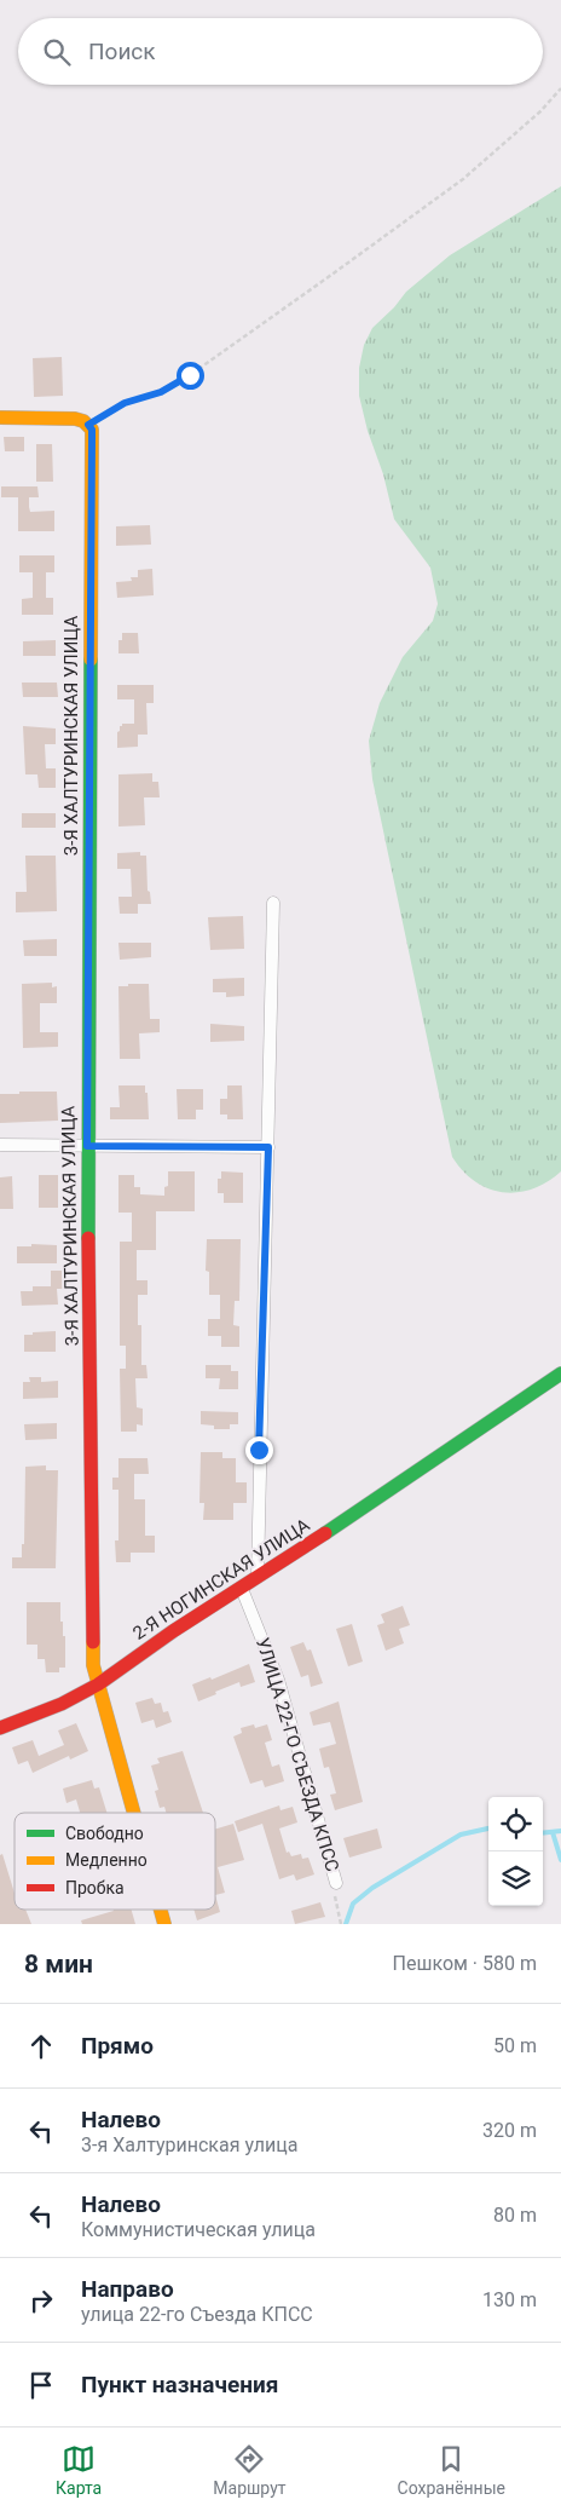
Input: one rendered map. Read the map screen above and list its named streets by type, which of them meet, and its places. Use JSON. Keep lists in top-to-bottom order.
{
  "streets": {
    "street": ["3-Я ХАЛТУРИНСКАЯ УЛИЦА", "2-Я НОГИНСКАЯ УЛИЦА", "УЛИЦА 22-ГО СЪЕЗДА КПСС"]
  },
  "crossings": [
    ["3-Я ХАЛТУРИНСКАЯ УЛИЦА", "2-Я НОГИНСКАЯ УЛИЦА"],
    ["2-Я НОГИНСКАЯ УЛИЦА", "УЛИЦА 22-ГО СЪЕЗДА КПСС"]
  ],
  "legend": ["Свободно", "Медленно", "Пробка"],
  "page": {
    "search": "Поиск",
    "heading": ["8 мин", "Пешком · 580 m"],
    "list": [
      ["Прямо", "50 m"],
      ["Налево", "3-я Халтуринская улица", "320 m"],
      ["Налево", "Коммунистическая улица", "80 m"],
      ["Направо", "улица 22-го Съезда КПСС", "130 m"],
      "Пункт назначения"
    ],
    "nav": ["Карта", "Маршрут", "Сохранённые"]
  }
}
